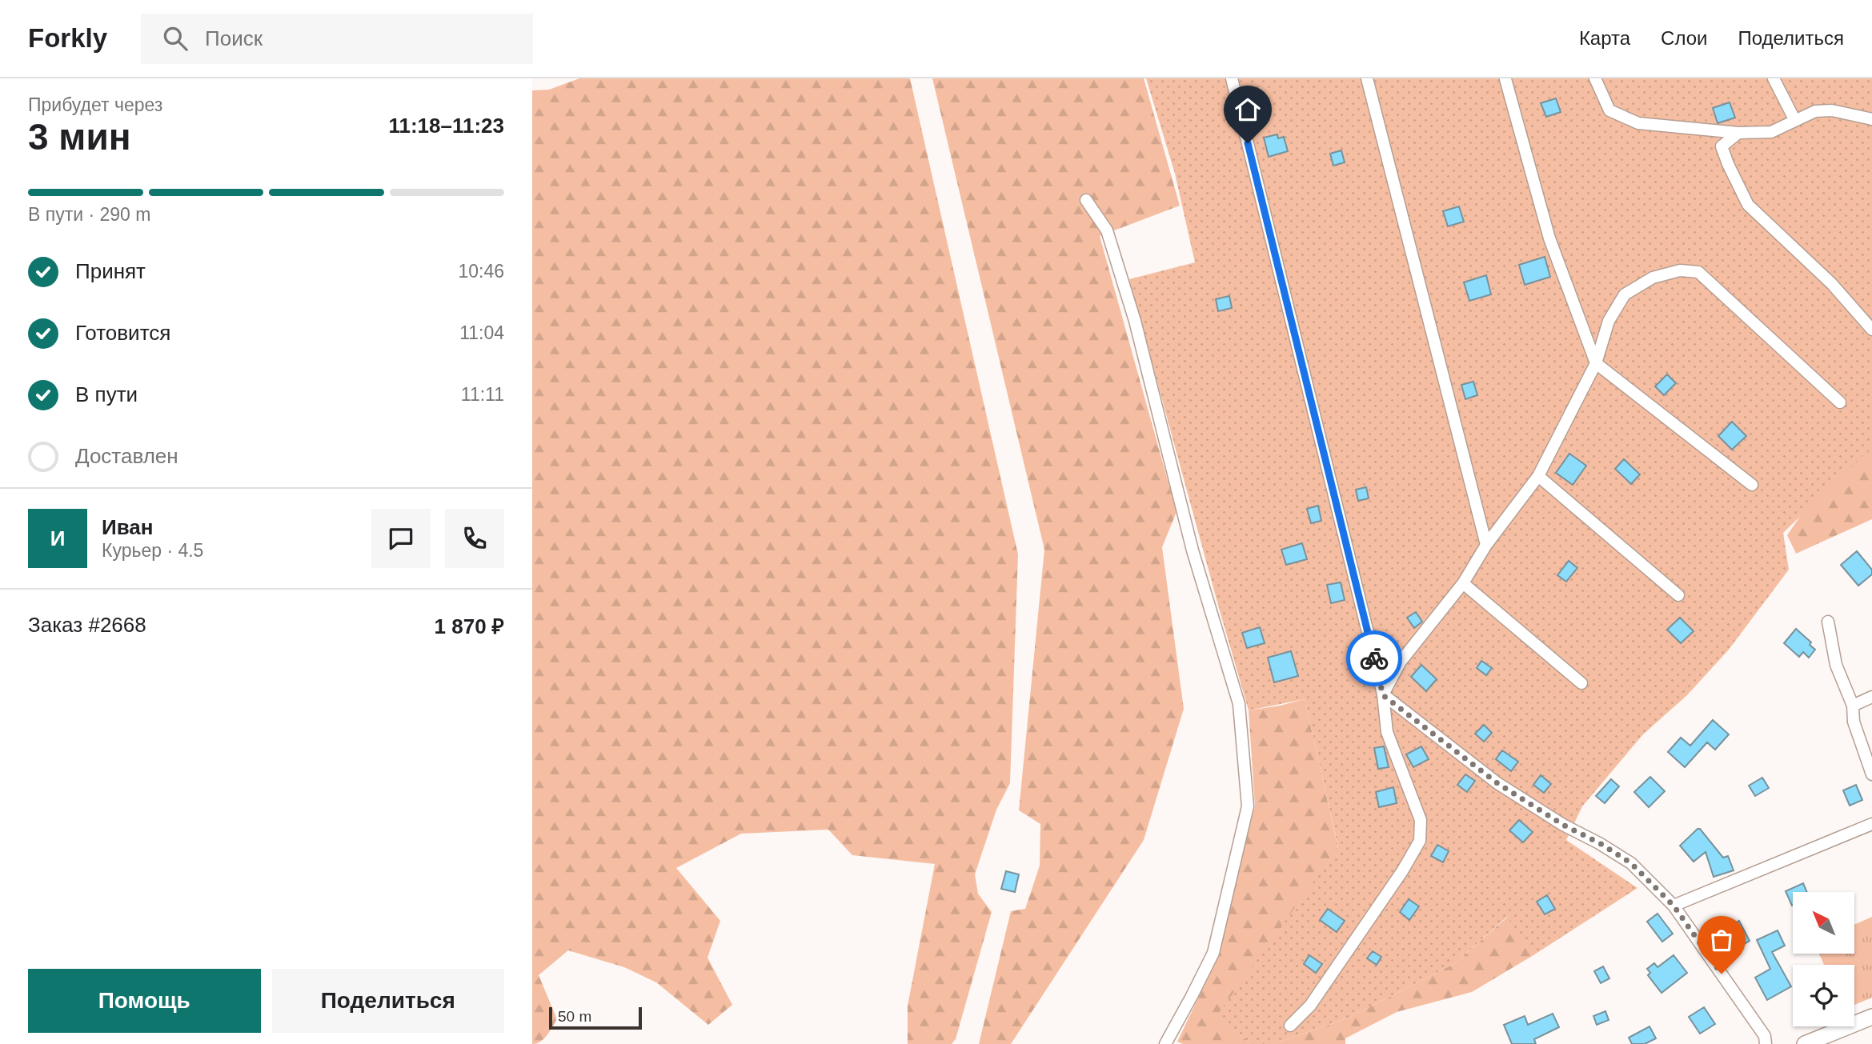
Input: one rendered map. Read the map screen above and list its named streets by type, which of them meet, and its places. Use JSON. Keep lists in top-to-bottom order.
{
  "scale_bar": "50 m",
  "north": "top left",
  "page": {
    "header": "Forkly",
    "search": "Поиск",
    "nav": ["Карта", "Слои", "Поделиться"],
    "heading": ["3 мин", "Прибудет через", "11:18–11:23"],
    "panel": [
      "Иван",
      "Курьер · 4.5",
      "Заказ #2668",
      "1 870 ₽"
    ],
    "bar": "В пути · 290 m",
    "list": [
      ["Принят", "10:46"],
      ["Готовится", "11:04"],
      ["В пути", "11:11"],
      "Доставлен"
    ],
    "round": "И",
    "buttons": ["Помощь", "Поделиться"],
    "scale": "50 m"
  }
}
